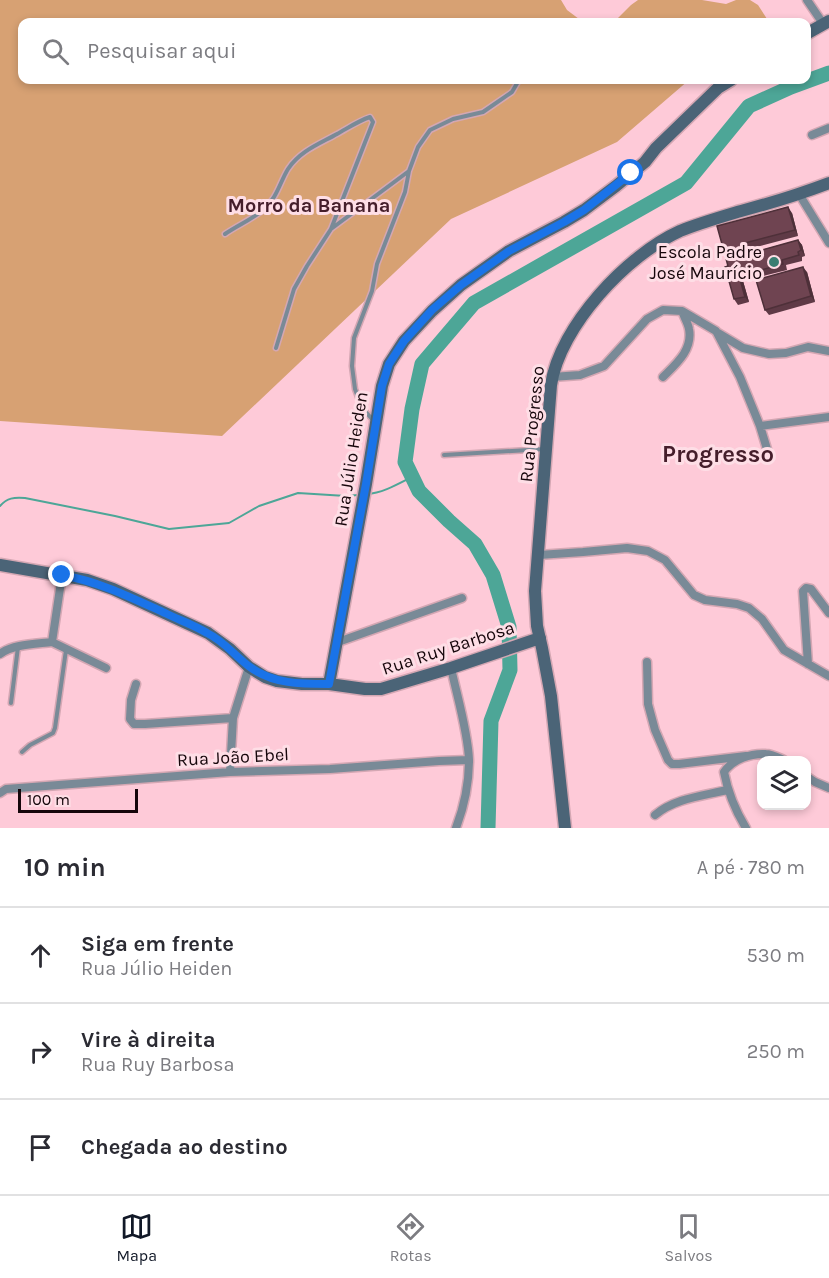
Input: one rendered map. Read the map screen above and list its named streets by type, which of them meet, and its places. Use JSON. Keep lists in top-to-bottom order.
{
  "streets": {
    "street": [
      "Rua Progresso",
      "Rua Júlio Heiden",
      "Rua Ruy Barbosa",
      "Rua João Ebel"
    ]
  },
  "crossings": [
    ["Rua Progresso", "Rua Ruy Barbosa"],
    ["Rua Júlio Heiden", "Rua Ruy Barbosa"]
  ],
  "districts": ["Morro da Banana", "Progresso"],
  "places": ["Escola Padre José Maurício"],
  "scale_bar": "100 m",
  "page": {
    "search": "Pesquisar aqui",
    "scale": "100 m",
    "heading": ["10 min", "A pé · 780 m"],
    "list": [
      ["Siga em frente", "Rua Júlio Heiden", "530 m"],
      ["Vire à direita", "Rua Ruy Barbosa", "250 m"],
      "Chegada ao destino"
    ],
    "nav": ["Mapa", "Rotas", "Salvos"]
  }
}
